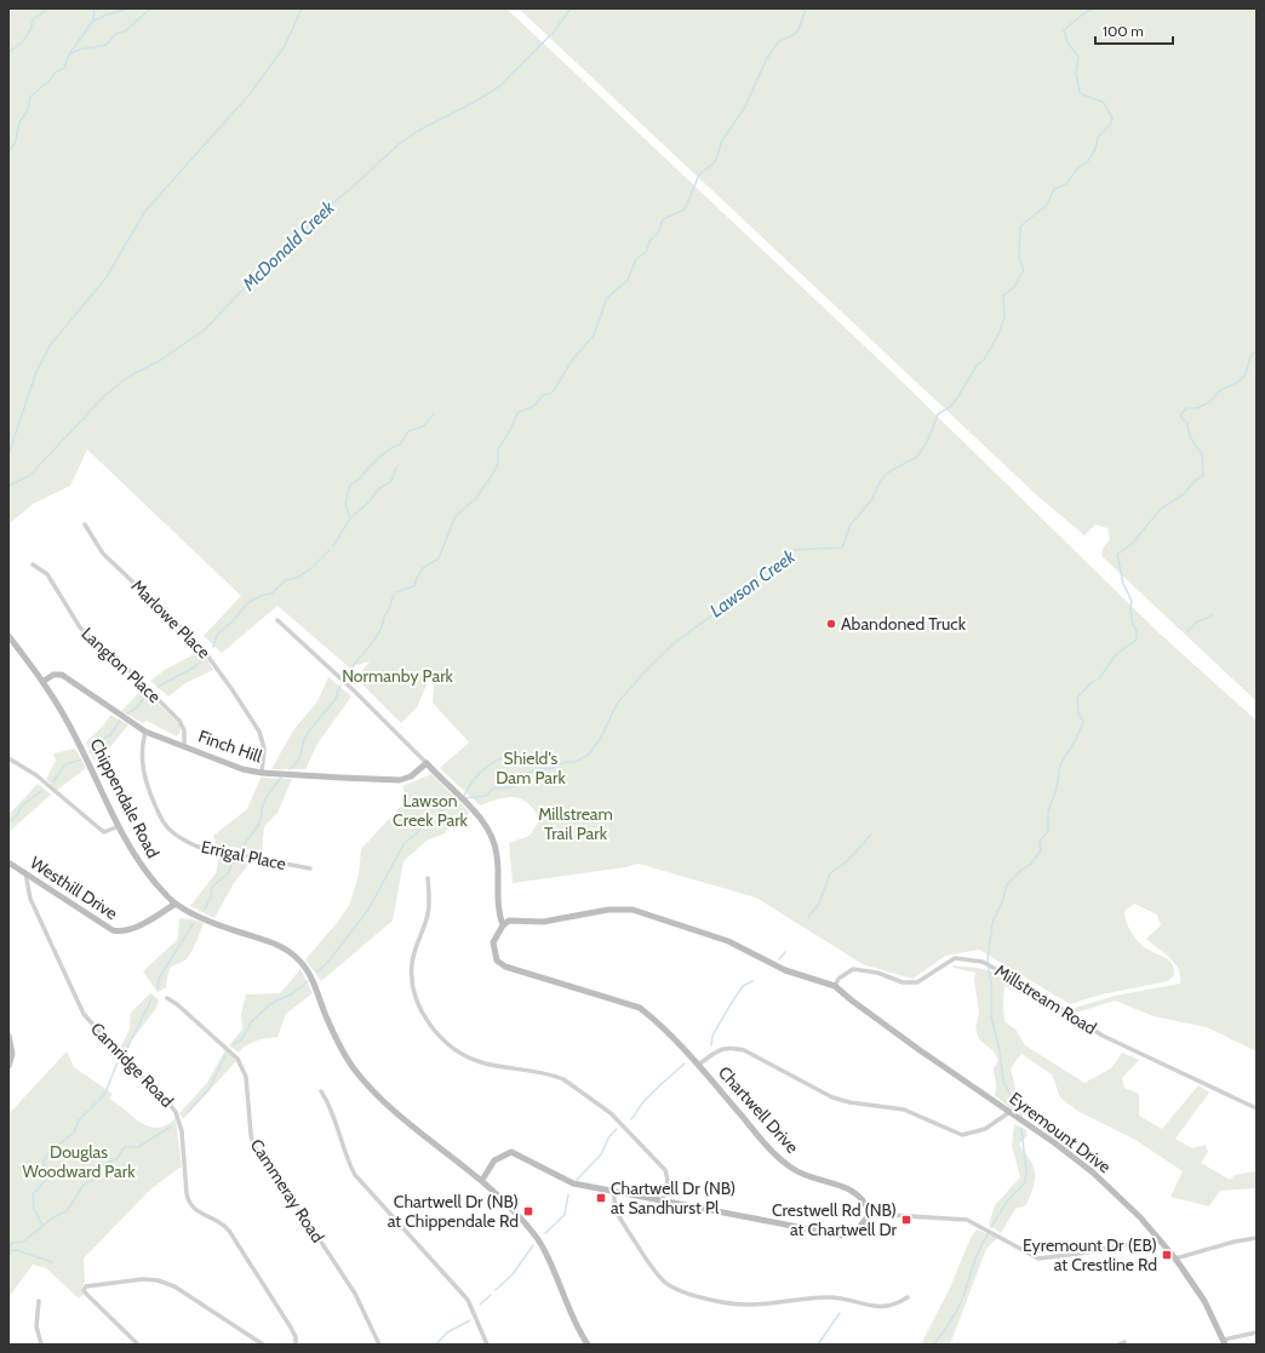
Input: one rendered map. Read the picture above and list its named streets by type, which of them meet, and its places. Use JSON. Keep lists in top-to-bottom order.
{
  "streets": {
    "street": [
      "Marlowe Place",
      "Langton Place",
      "Finch Hill",
      "Chippendale Road",
      "Errigal Place",
      "Westhill Drive",
      "Millstream Road",
      "Camridge Road",
      "Chartwell Drive",
      "Eyremount Drive",
      "Cammeray Road"
    ]
  },
  "crossings": [
    ["Marlowe Place", "Finch Hill"],
    ["Langton Place", "Finch Hill"],
    ["Finch Hill", "Chippendale Road"],
    ["Finch Hill", "Errigal Place"],
    ["Chippendale Road", "Westhill Drive"],
    ["Westhill Drive", "Camridge Road"],
    ["Millstream Road", "Eyremount Drive"]
  ],
  "water": ["McDonald Creek", "Lawson Creek"],
  "parks": [
    "Normanby Park",
    "Shield's Dam Park",
    "Lawson Creek Park",
    "Millstream Trail Park",
    "Douglas Woodward Park"
  ],
  "places": {
    "other": ["Abandoned Truck"],
    "transit": [
      "Chartwell Dr (NB) at Sandhurst Pl",
      "Chartwell Dr (NB) at Chippendale Rd",
      "Crestwell Rd (NB) at Chartwell Dr",
      "Eyremount Dr (EB) at Crestline Rd"
    ]
  },
  "scale_bar": "100 m"
}
